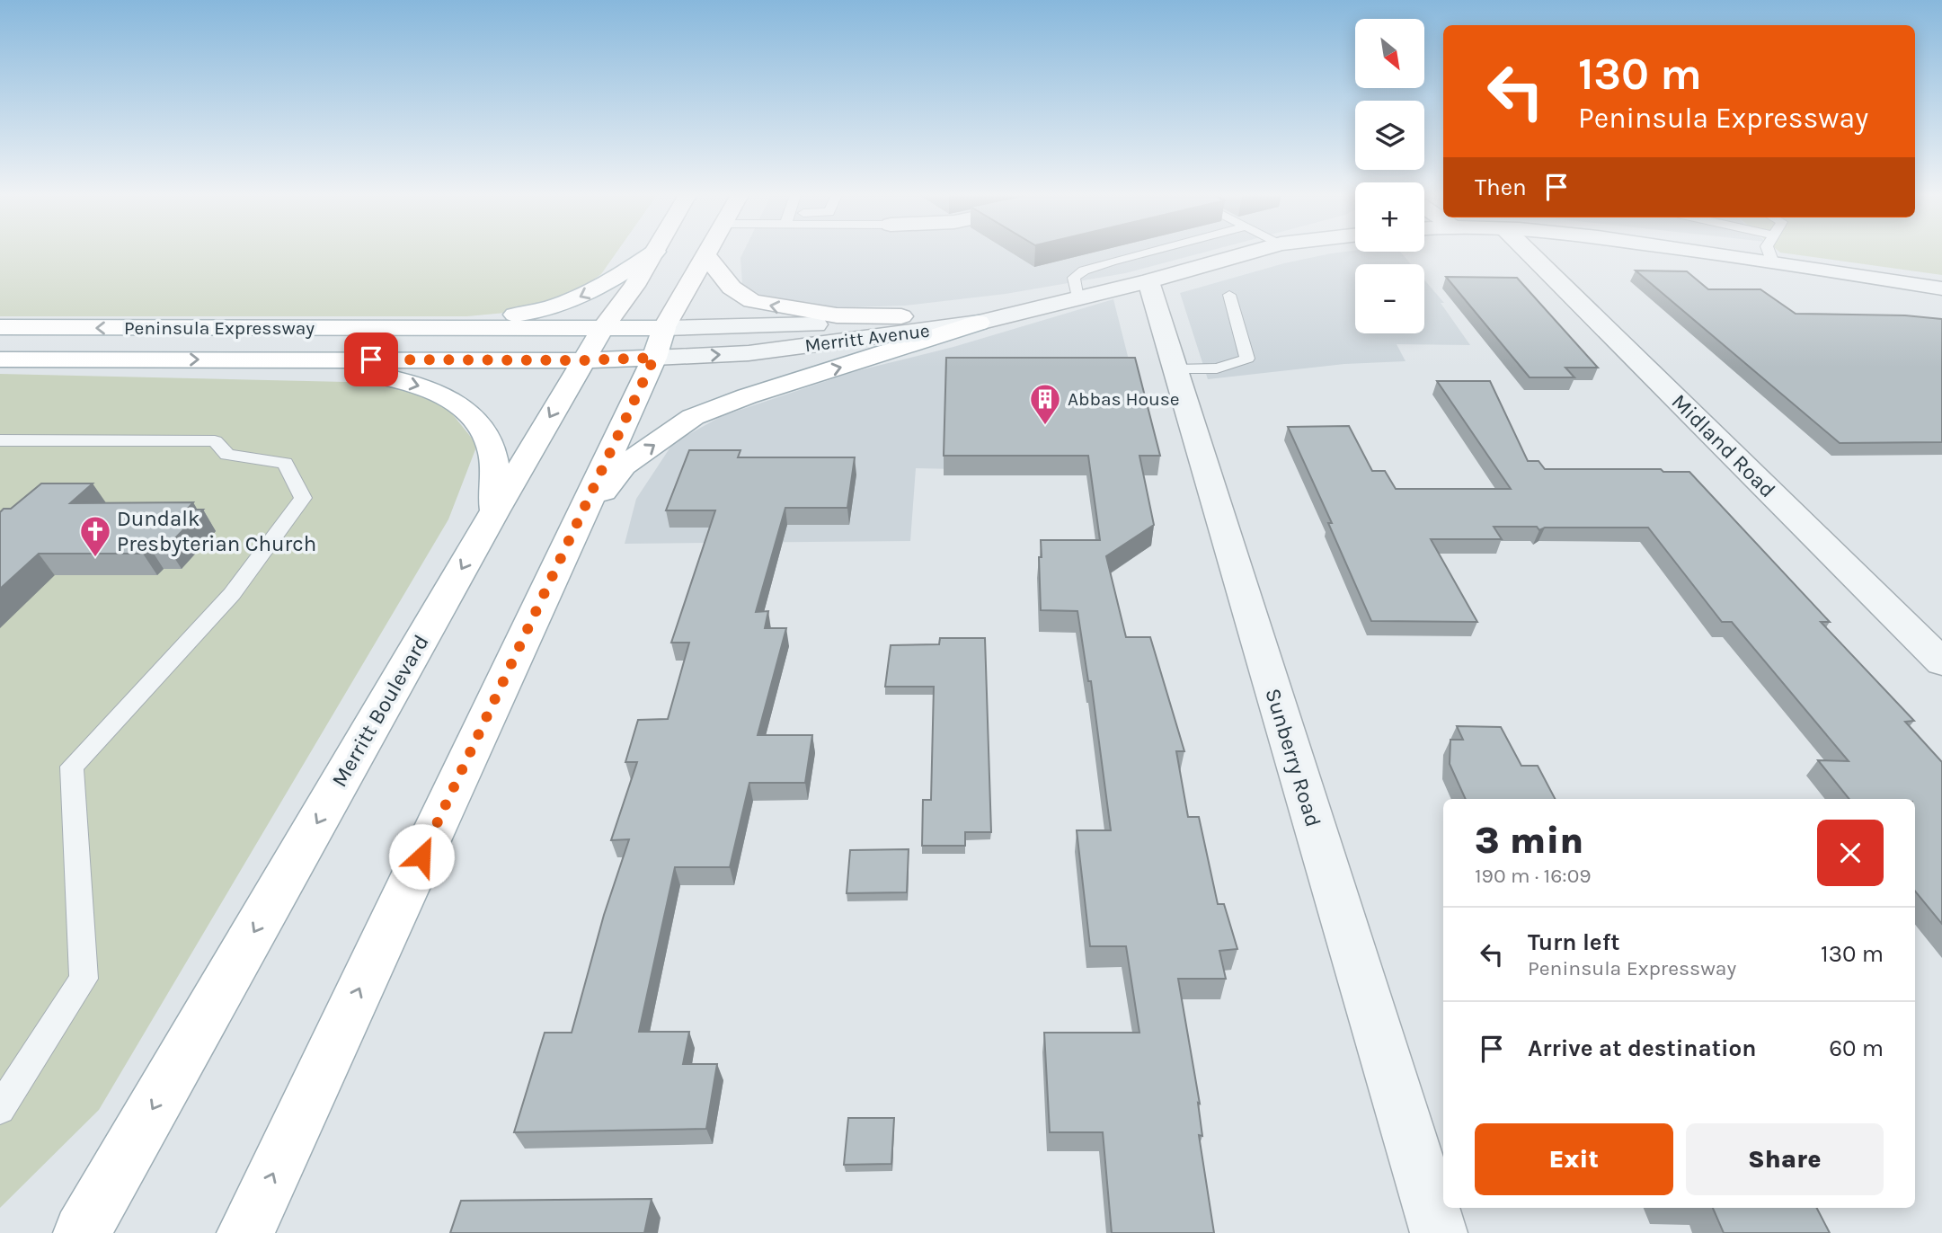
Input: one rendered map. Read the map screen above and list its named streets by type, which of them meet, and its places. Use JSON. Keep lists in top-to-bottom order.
{
  "streets": {
    "main road": ["Peninsula Expressway", "Merritt Boulevard"],
    "street": ["Merritt Avenue", "Midland Road", "Sunberry Road"]
  },
  "crossings": [
    ["Peninsula Expressway", "Merritt Avenue"],
    ["Peninsula Expressway", "Merritt Boulevard"],
    ["Merritt Avenue", "Sunberry Road"]
  ],
  "places": {
    "building": ["Abbas House"],
    "church": ["Dundalk Presbyterian Church"]
  },
  "north": "bottom right",
  "page": {
    "map_buttons": ["+", "−"],
    "turn": ["130 m", "Peninsula Expressway"],
    "then": "Then",
    "heading": ["3 min", "190 m · 16:09"],
    "list": [
      {
        "name": "Turn left",
        "note": "Peninsula Expressway",
        "value": "130 m"
      },
      {
        "name": "Arrive at destination",
        "value": "60 m"
      }
    ],
    "buttons": ["Exit", "Share"]
  }
}
